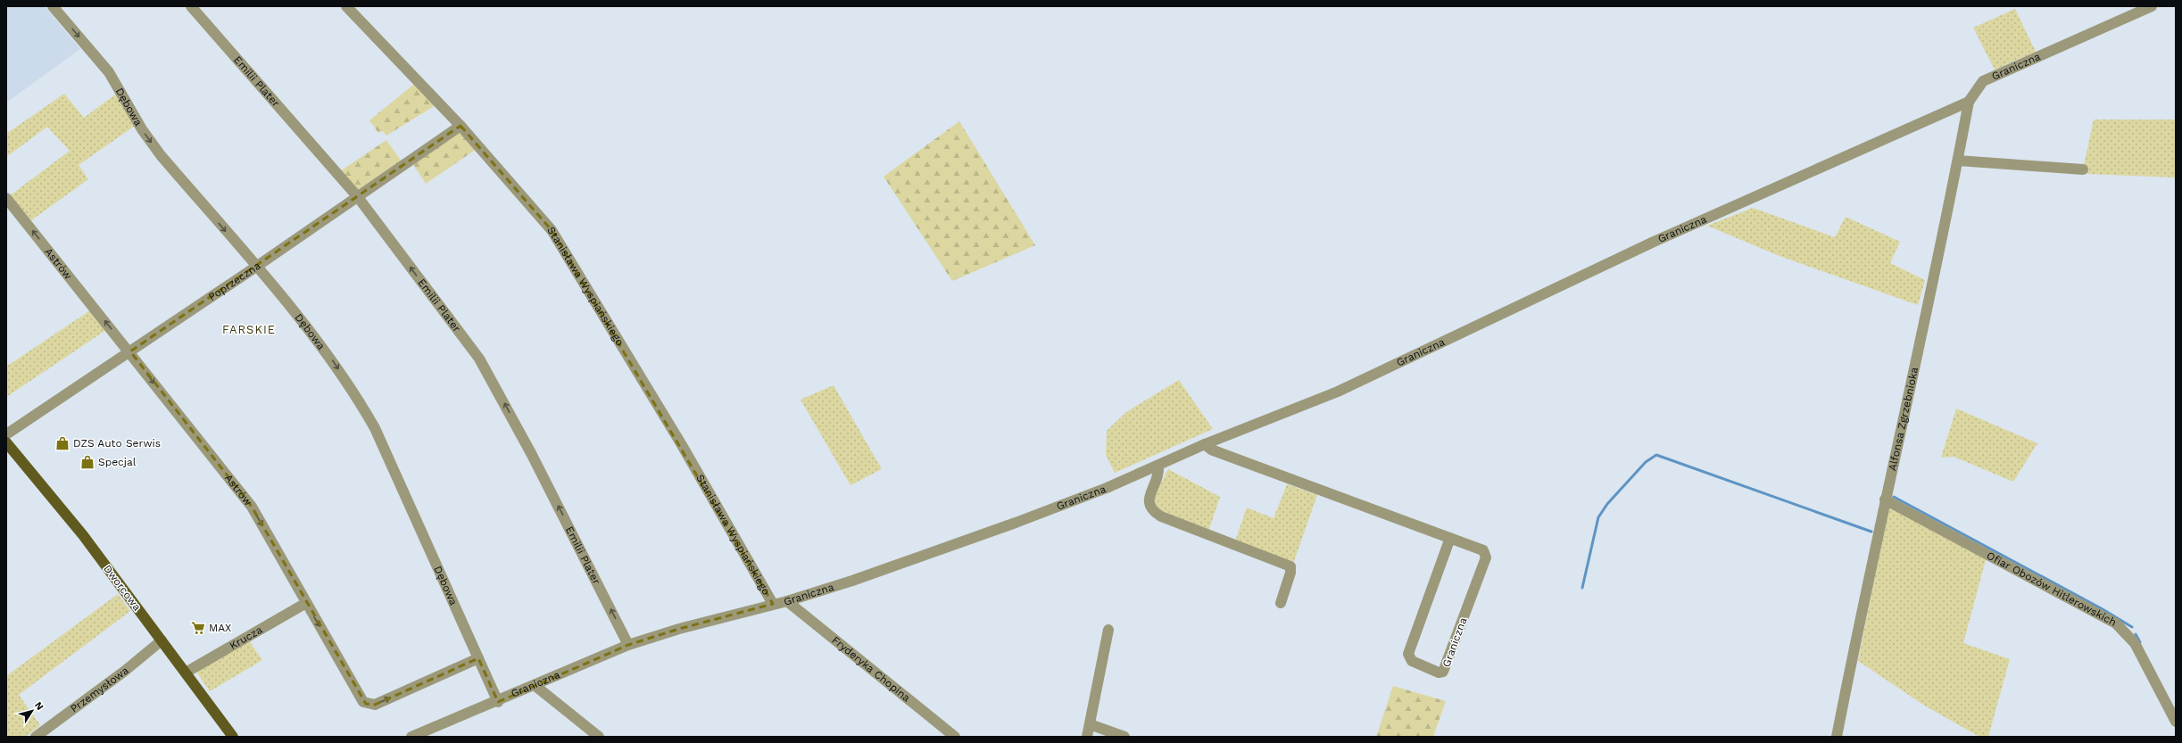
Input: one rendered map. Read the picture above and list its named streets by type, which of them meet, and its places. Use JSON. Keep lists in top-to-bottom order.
{
  "streets": {
    "main road": ["Dworcowa"],
    "street": [
      "Graniczna",
      "Emilii Plater",
      "Dębowa",
      "Astrów",
      "Poprzeczna",
      "Stanisława Wyspiańskiego",
      "Alfonsa Zgrzebnioka",
      "Ofiar Obozów Hitlerowskich",
      "Krucza",
      "Fryderyka Chopina",
      "Przemysłowa"
    ]
  },
  "crossings": [
    ["Graniczna", "Emilii Plater"],
    ["Graniczna", "Dębowa"],
    ["Graniczna", "Stanisława Wyspiańskiego"],
    ["Graniczna", "Alfonsa Zgrzebnioka"],
    ["Graniczna", "Fryderyka Chopina"],
    ["Emilii Plater", "Poprzeczna"],
    ["Dębowa", "Astrów"],
    ["Dębowa", "Poprzeczna"],
    ["Astrów", "Poprzeczna"],
    ["Astrów", "Krucza"],
    ["Poprzeczna", "Stanisława Wyspiańskiego"],
    ["Alfonsa Zgrzebnioka", "Ofiar Obozów Hitlerowskich"],
    ["Dworcowa", "Krucza"],
    ["Dworcowa", "Przemysłowa"]
  ],
  "one_way": ["Emilii Plater", "Dębowa"],
  "districts": ["FARSKIE"],
  "places": {
    "shop": ["DZS Auto Serwis", "Specjal"],
    "supermarket": ["MAX"]
  },
  "north": "top right"
}
